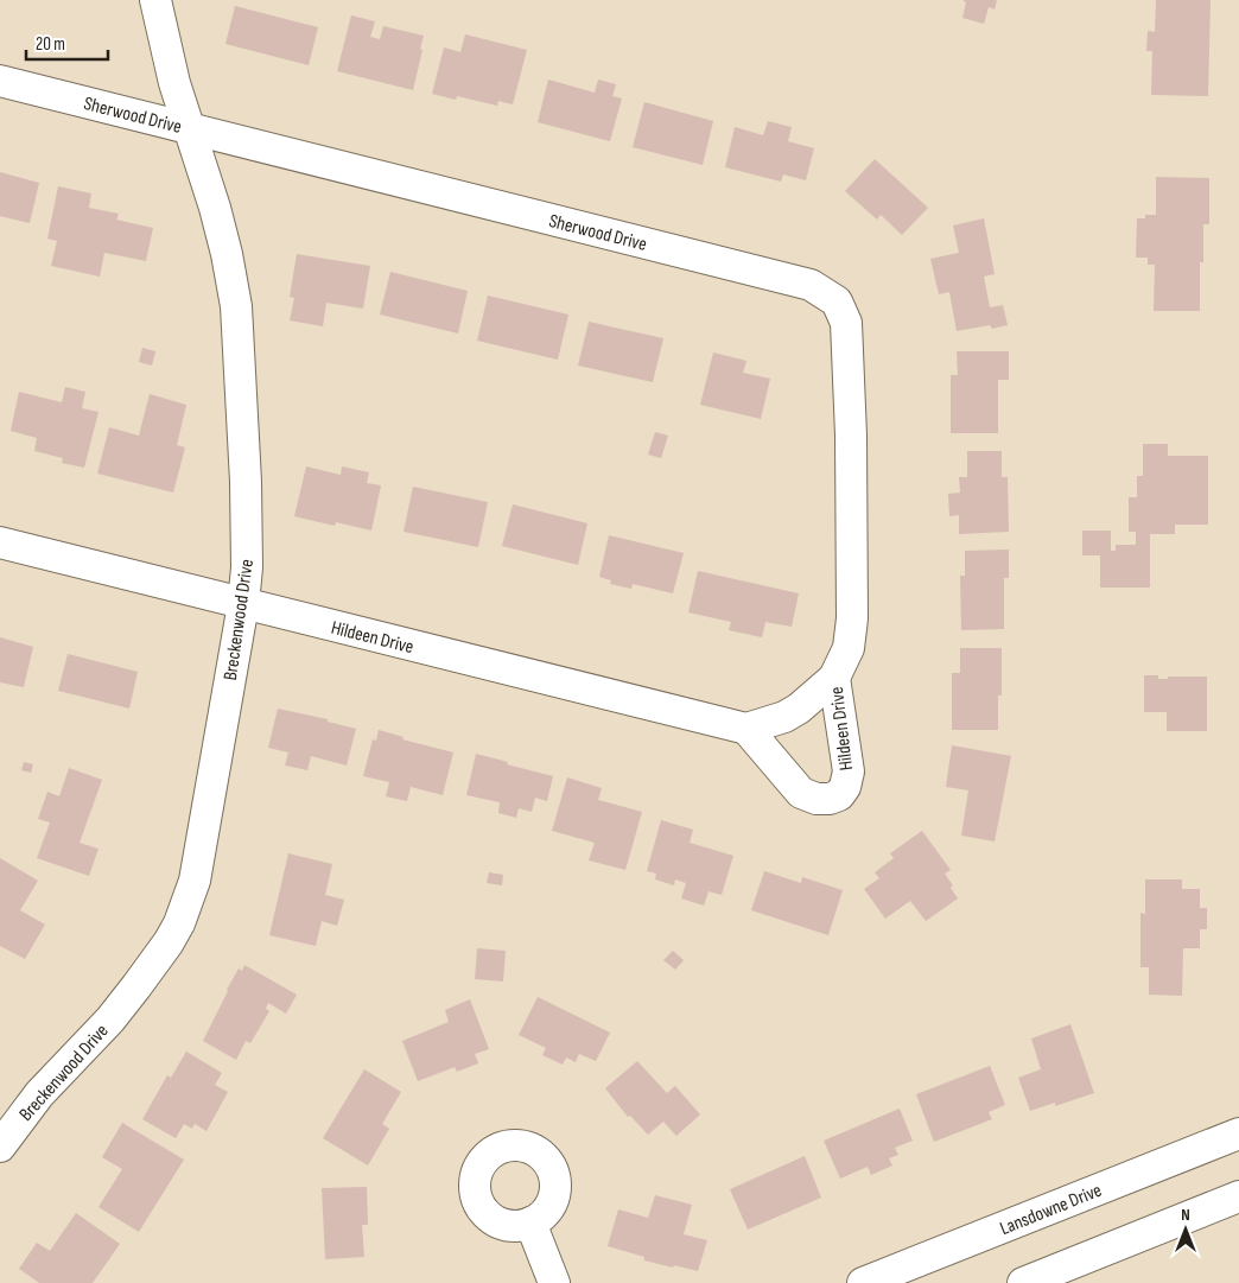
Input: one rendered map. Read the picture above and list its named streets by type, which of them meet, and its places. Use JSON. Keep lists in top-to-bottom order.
{
  "streets": {
    "street": [
      "Sherwood Drive",
      "Breckenwood Drive",
      "Hildeen Drive",
      "Lansdowne Drive"
    ]
  },
  "crossings": [
    ["Sherwood Drive", "Breckenwood Drive"],
    ["Sherwood Drive", "Hildeen Drive"],
    ["Breckenwood Drive", "Hildeen Drive"]
  ],
  "scale_bar": "20 m",
  "north": "top"
}
